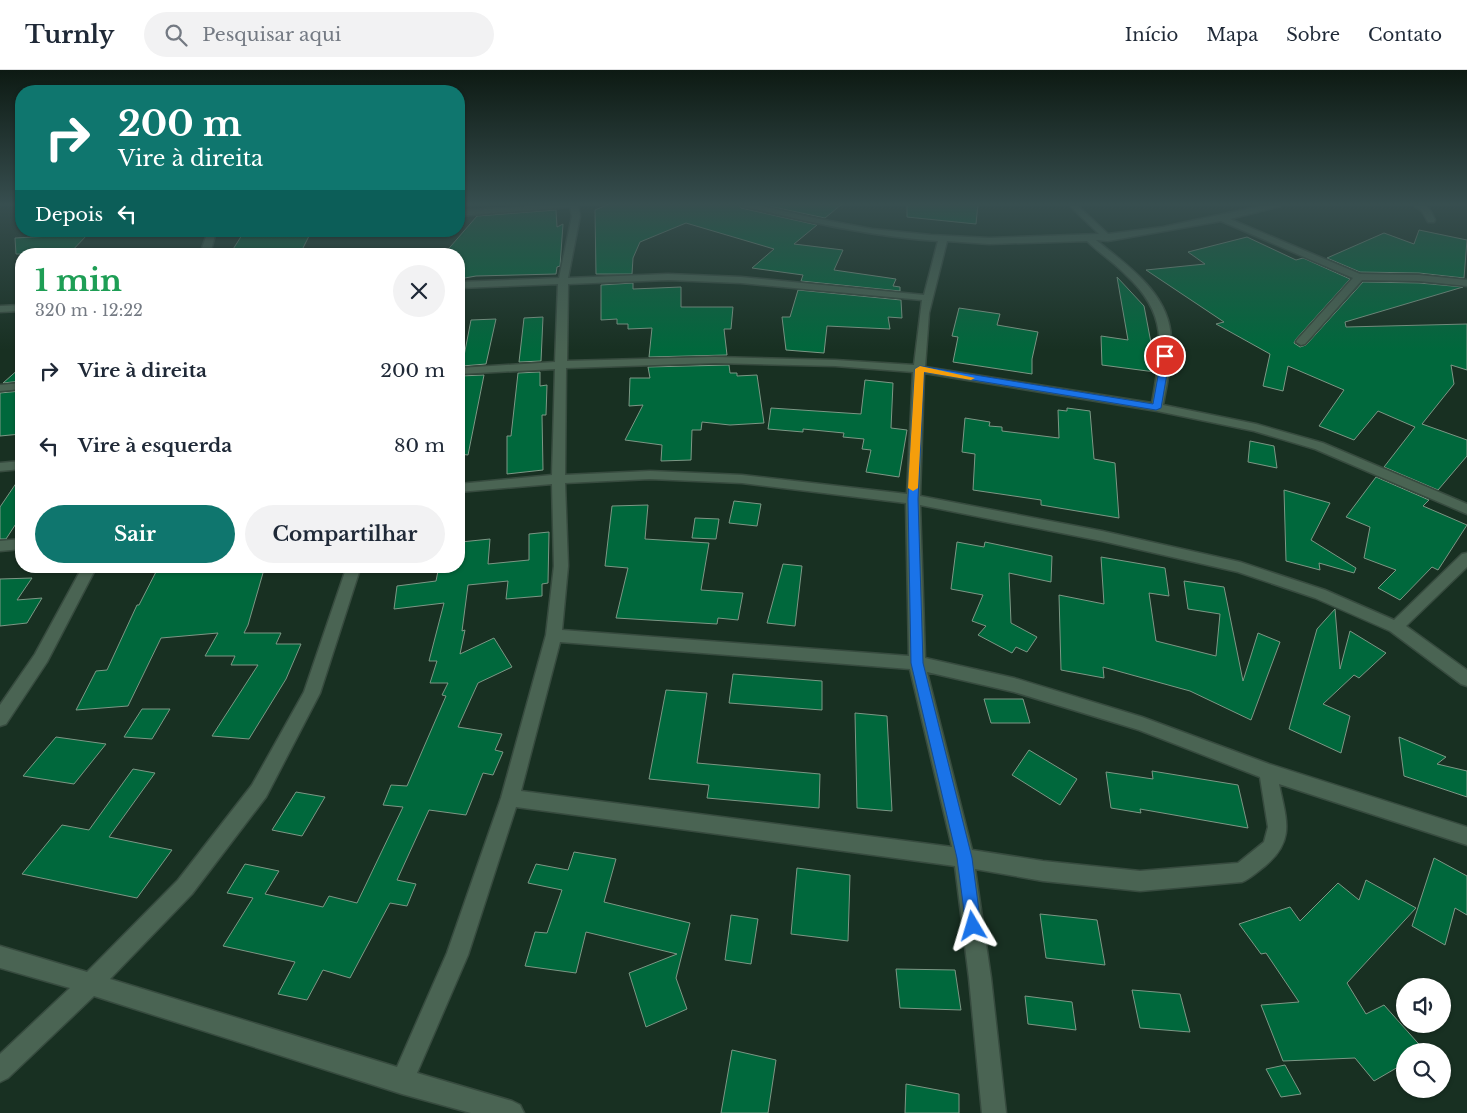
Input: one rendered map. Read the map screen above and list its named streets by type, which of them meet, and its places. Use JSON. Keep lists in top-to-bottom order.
{
  "page": {
    "header": "Turnly",
    "search": "Pesquisar aqui",
    "nav": [
      "Início",
      "Mapa",
      "Sobre",
      "Contato"
    ],
    "turn": ["200 m", "Vire à direita"],
    "then": "Depois",
    "heading": ["1 min", "320 m · 12:22"],
    "list": [
      {
        "name": "Vire à direita",
        "value": "200 m"
      },
      {
        "name": "Vire à esquerda",
        "value": "80 m"
      }
    ],
    "buttons": ["Sair", "Compartilhar"]
  }
}
